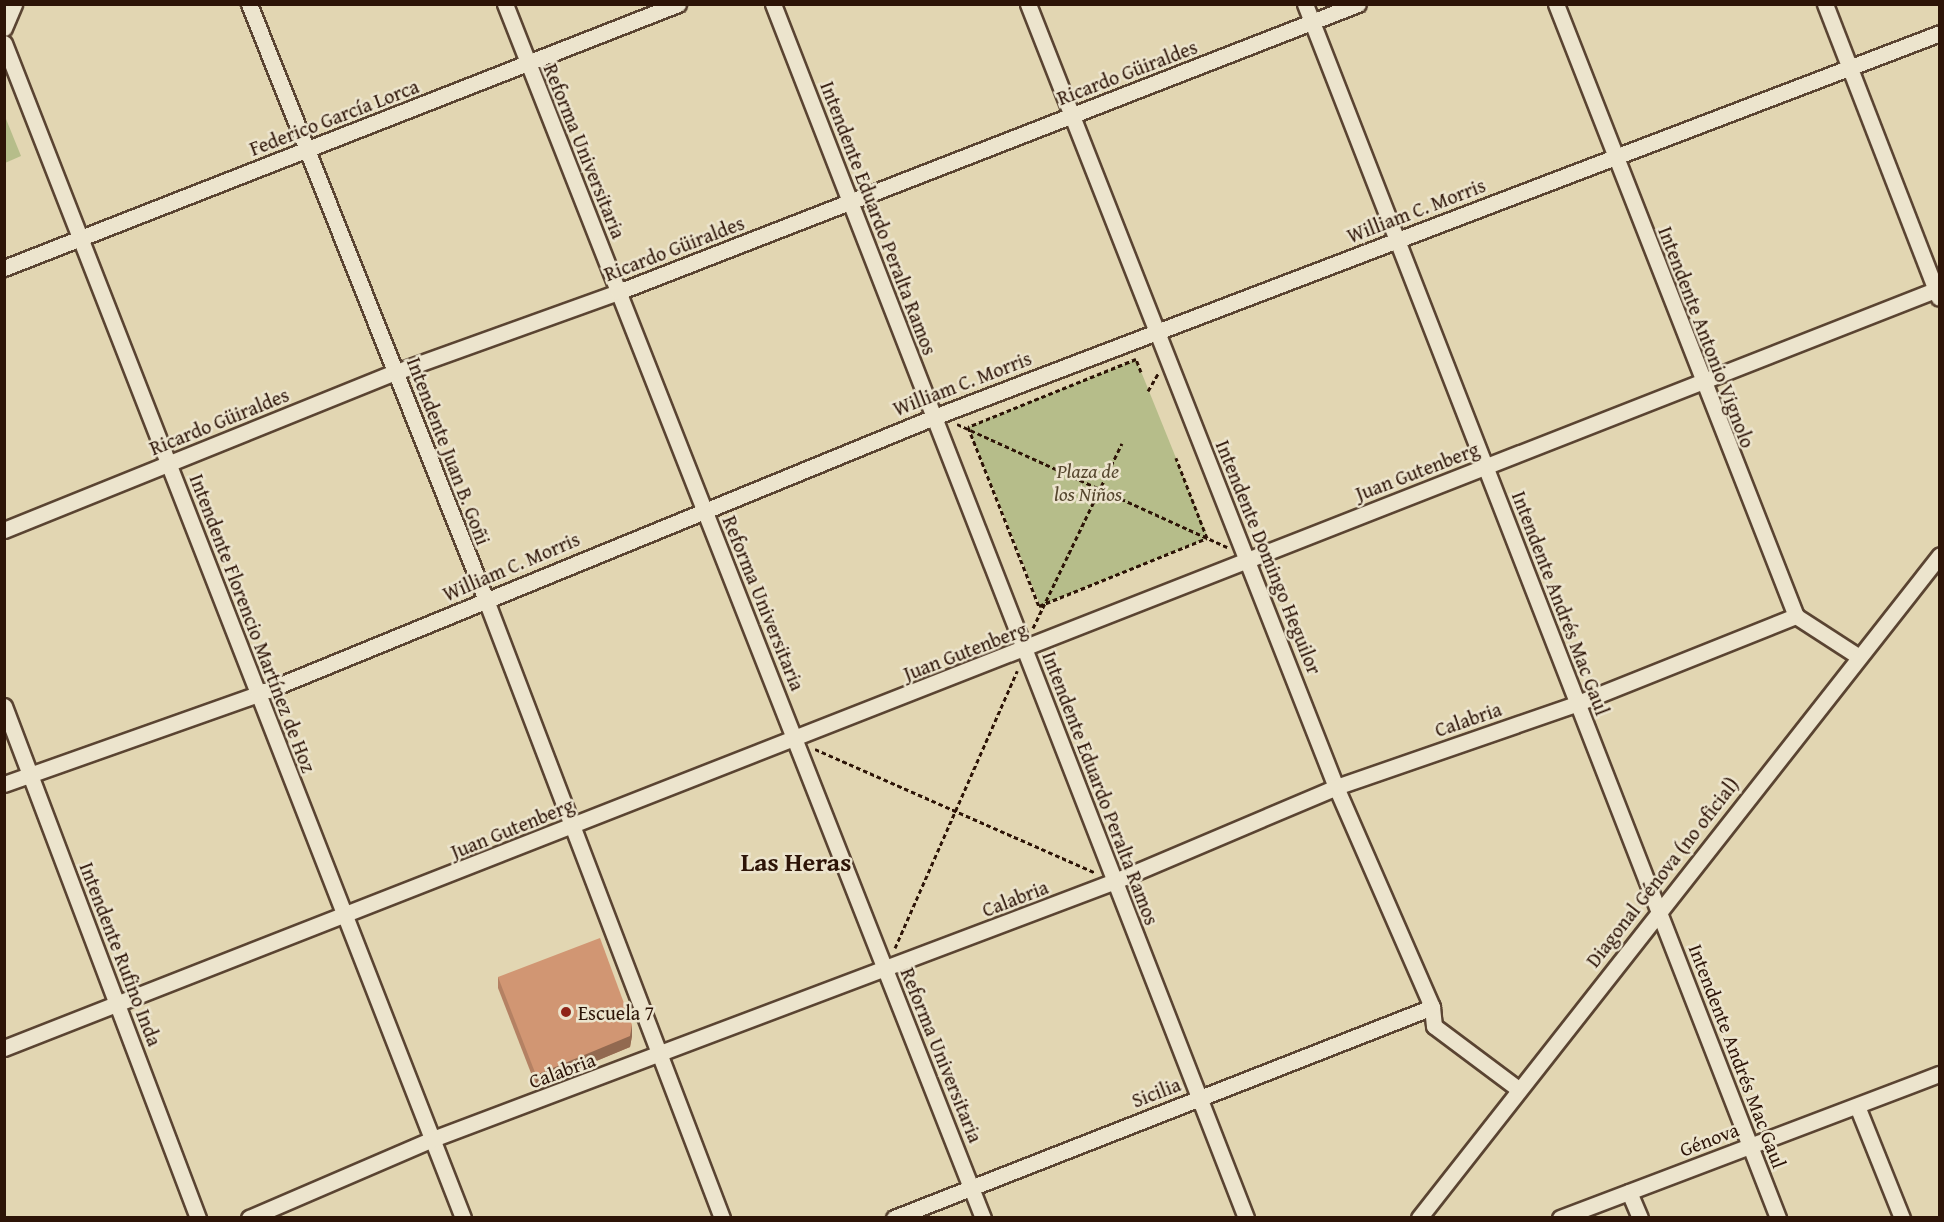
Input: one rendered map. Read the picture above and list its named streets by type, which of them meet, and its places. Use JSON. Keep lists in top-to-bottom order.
{
  "streets": {
    "street": [
      "Ricardo Güiraldes",
      "Federico García Lorca",
      "Reforma Universitaria",
      "William C. Morris",
      "Intendente Eduardo Peralta Ramos",
      "Intendente Antonio Vignolo",
      "Intendente Juan B. Goñi",
      "Juan Gutenberg",
      "Intendente Domingo Heguilor",
      "Intendente Andrés Mac Gaul",
      "Intendente Florencio Martínez de Hoz",
      "Calabria",
      "Diagonal Génova (no oficial)",
      "Intendente Rufino Inda",
      "Sicilia",
      "Génova"
    ]
  },
  "crossings": [
    ["Ricardo Güiraldes", "Reforma Universitaria"],
    ["Ricardo Güiraldes", "Intendente Eduardo Peralta Ramos"],
    ["Ricardo Güiraldes", "Intendente Juan B. Goñi"],
    ["Ricardo Güiraldes", "Intendente Domingo Heguilor"],
    ["Ricardo Güiraldes", "Intendente Andrés Mac Gaul"],
    ["Ricardo Güiraldes", "Intendente Florencio Martínez de Hoz"],
    ["Federico García Lorca", "Reforma Universitaria"],
    ["Federico García Lorca", "Intendente Juan B. Goñi"],
    ["Federico García Lorca", "Intendente Florencio Martínez de Hoz"],
    ["Reforma Universitaria", "William C. Morris"],
    ["Reforma Universitaria", "Juan Gutenberg"],
    ["Reforma Universitaria", "Calabria"],
    ["Reforma Universitaria", "Sicilia"],
    ["William C. Morris", "Intendente Eduardo Peralta Ramos"],
    ["William C. Morris", "Intendente Antonio Vignolo"],
    ["William C. Morris", "Intendente Juan B. Goñi"],
    ["William C. Morris", "Intendente Domingo Heguilor"],
    ["William C. Morris", "Intendente Andrés Mac Gaul"],
    ["William C. Morris", "Intendente Florencio Martínez de Hoz"],
    ["William C. Morris", "Intendente Rufino Inda"],
    ["Intendente Eduardo Peralta Ramos", "Juan Gutenberg"],
    ["Intendente Eduardo Peralta Ramos", "Calabria"],
    ["Intendente Eduardo Peralta Ramos", "Sicilia"],
    ["Intendente Antonio Vignolo", "Juan Gutenberg"],
    ["Intendente Antonio Vignolo", "Calabria"],
    ["Intendente Juan B. Goñi", "Juan Gutenberg"],
    ["Intendente Juan B. Goñi", "Calabria"],
    ["Juan Gutenberg", "Intendente Domingo Heguilor"],
    ["Juan Gutenberg", "Intendente Andrés Mac Gaul"],
    ["Juan Gutenberg", "Intendente Florencio Martínez de Hoz"],
    ["Juan Gutenberg", "Intendente Rufino Inda"],
    ["Intendente Domingo Heguilor", "Calabria"],
    ["Intendente Domingo Heguilor", "Diagonal Génova (no oficial)"],
    ["Intendente Domingo Heguilor", "Sicilia"],
    ["Intendente Andrés Mac Gaul", "Calabria"],
    ["Intendente Andrés Mac Gaul", "Diagonal Génova (no oficial)"],
    ["Intendente Andrés Mac Gaul", "Génova"],
    ["Intendente Florencio Martínez de Hoz", "Calabria"]
  ],
  "districts": ["Las Heras"],
  "parks": ["Plaza de los Niños"],
  "places": ["Escuela 7"]
}
